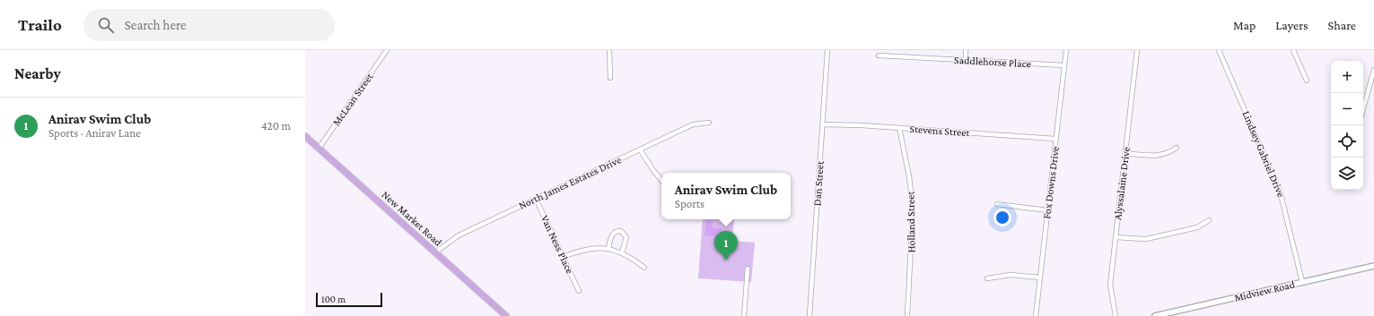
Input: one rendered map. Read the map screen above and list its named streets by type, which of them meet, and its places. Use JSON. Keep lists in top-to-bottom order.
{
  "streets": {
    "main road": ["New Market Road"],
    "street": [
      "Saddlehorse Place",
      "McLean Street",
      "Stevens Street",
      "Lindsey Gabriel Drive",
      "North James Estates Drive",
      "Fox Downs Drive",
      "Dan Street",
      "Alyssalaine Drive",
      "Holland Street",
      "Van Ness Place",
      "Midview Road"
    ]
  },
  "crossings": [
    ["Saddlehorse Place", "Fox Downs Drive"],
    ["McLean Street", "New Market Road"],
    ["Stevens Street", "Fox Downs Drive"],
    ["Stevens Street", "Dan Street"],
    ["Stevens Street", "Holland Street"],
    ["Lindsey Gabriel Drive", "Midview Road"],
    ["North James Estates Drive", "New Market Road"],
    ["North James Estates Drive", "Van Ness Place"]
  ],
  "scale_bar": "100 m",
  "page": {
    "header": "Trailo",
    "search": "Search here",
    "nav": ["Map", "Layers", "Share"],
    "heading": "Nearby",
    "map_buttons": ["+", "−"],
    "list": [
      {
        "mark": "1",
        "name": "Anirav Swim Club",
        "note": "Sports · Anirav Lane",
        "value": "420 m"
      }
    ],
    "popup": ["Anirav Swim Club", "Sports"],
    "pins": "1",
    "scale": "100 m"
  }
}
